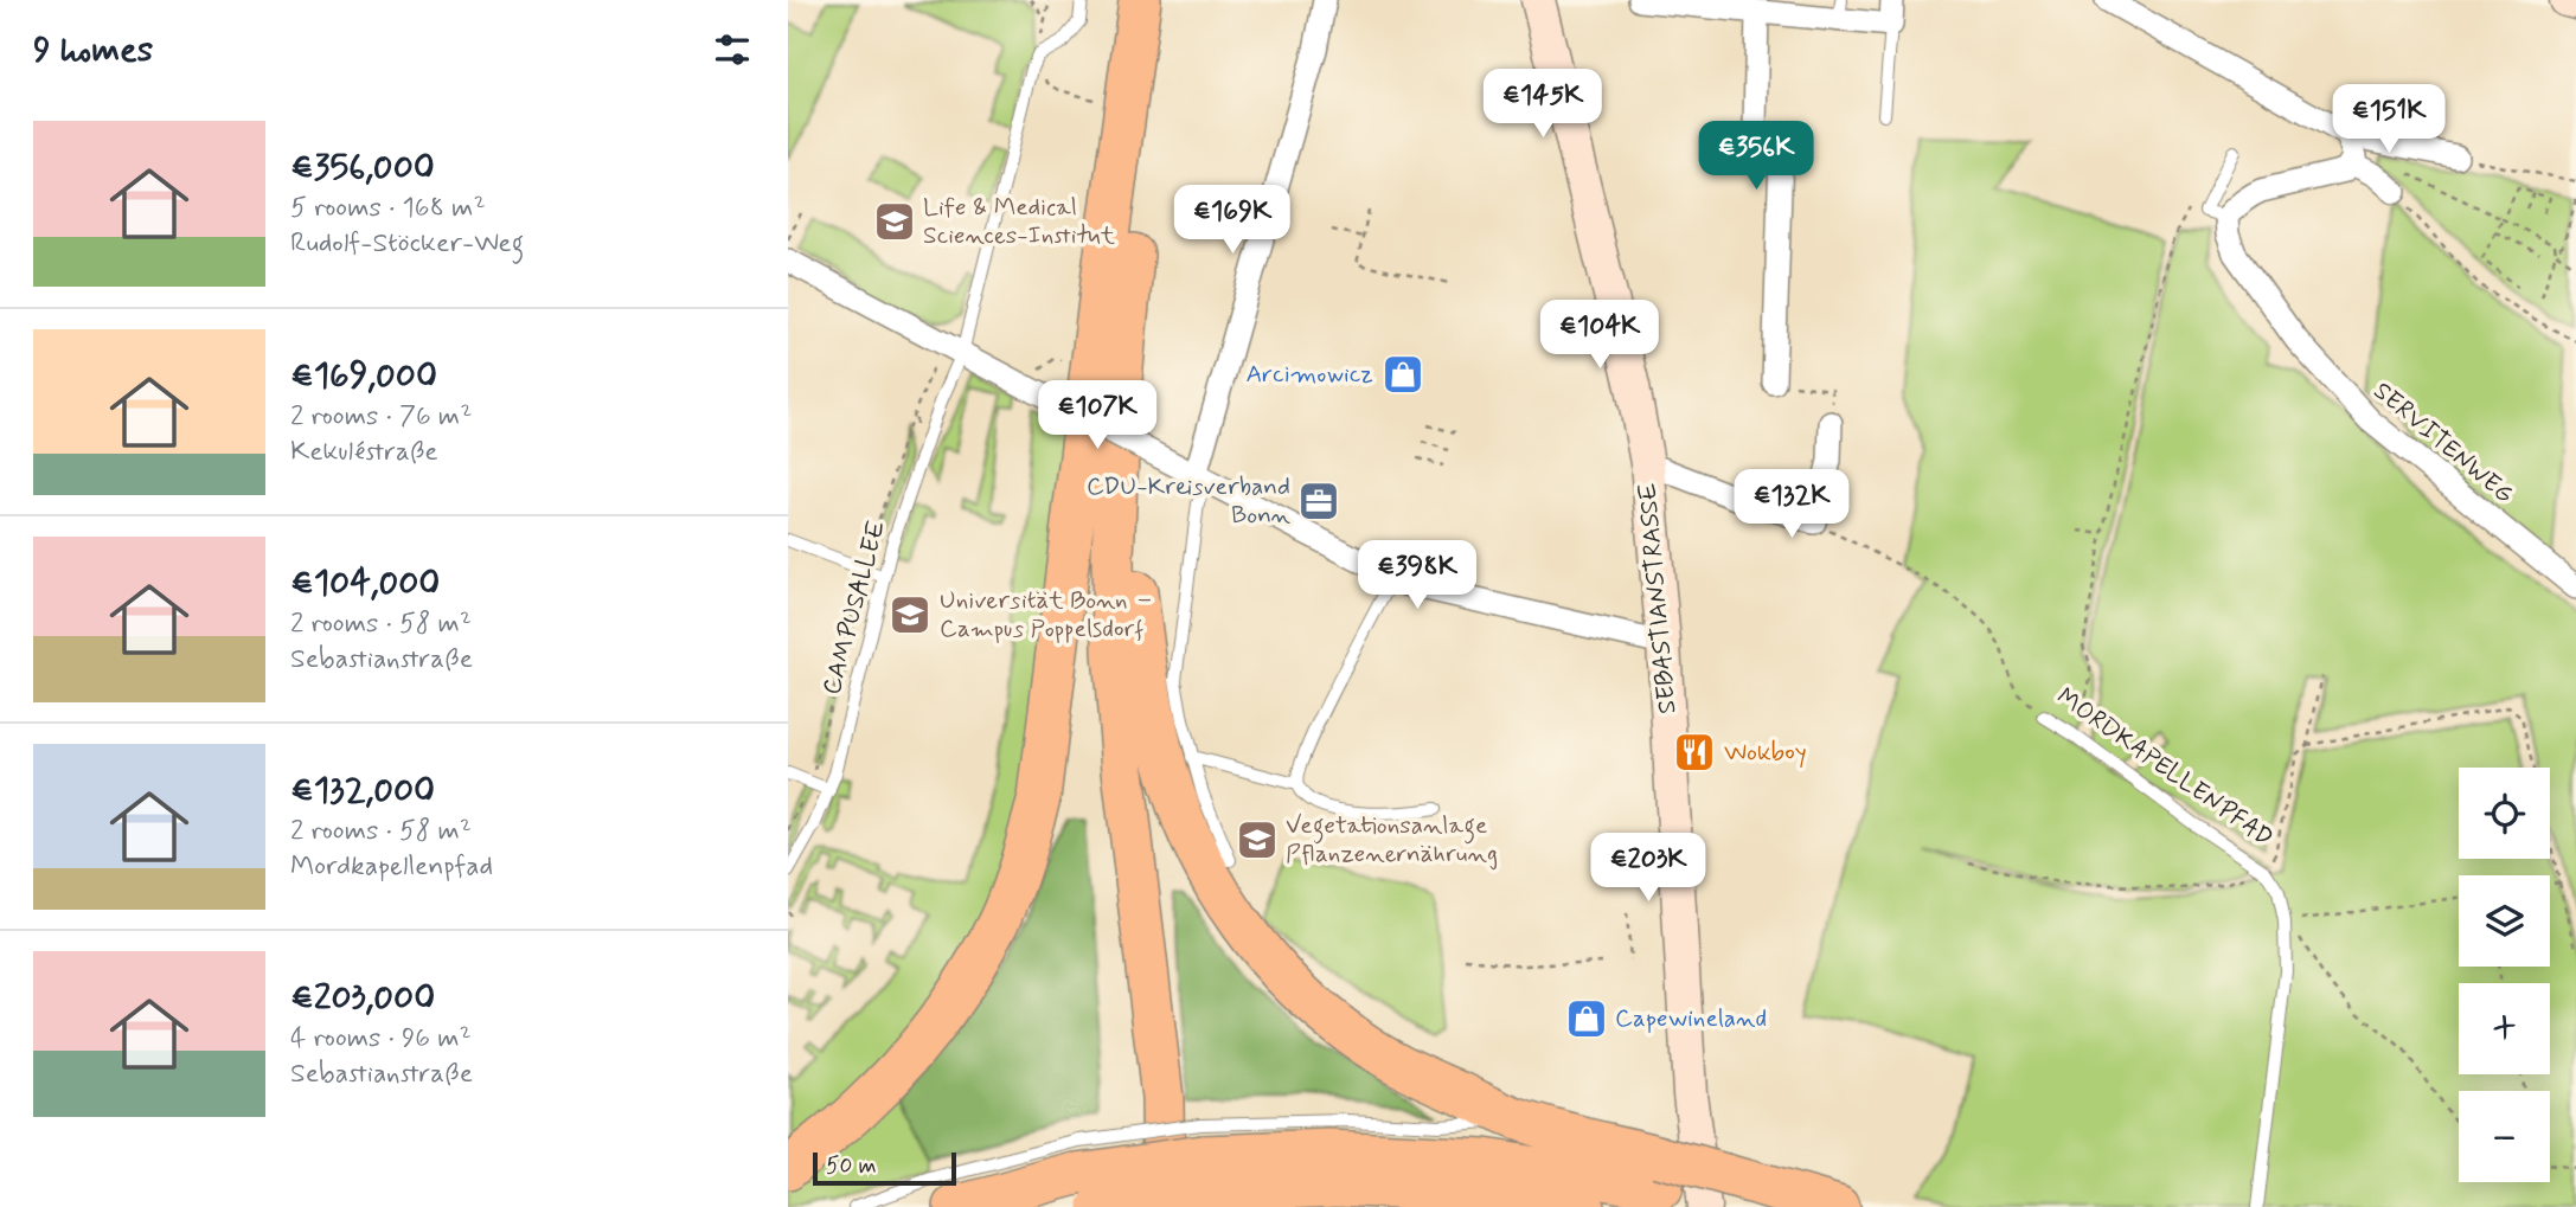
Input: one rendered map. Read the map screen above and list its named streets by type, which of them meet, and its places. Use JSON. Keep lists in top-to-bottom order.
{
  "streets": {
    "street": ["SERVITENWEG", "SEBASTIANSTRASSE"],
    "lane": ["CAMPUSALLEE", "MORDKAPELLENPFAD"]
  },
  "places": {
    "school or university": ["Life & Medical Sciences-Institut", "Universität Bonn – Campus Poppelsdorf", "Vegetationsanlage Pflanzenernährung"],
    "shop": ["Arcimowicz", "Capewineland"],
    "office": ["CDU-Kreisverband Bonn"],
    "restaurant": ["Wokboy"]
  },
  "scale_bar": "50 m",
  "page": {
    "heading": "9 homes",
    "price": [
      "€145K",
      "€151K",
      "€356K",
      "€169K",
      "€104K",
      "€107K",
      "€132K",
      "€398K",
      "€203K"
    ],
    "list": [
      {
        "name": "€356,000",
        "note": "5 rooms · 168 m² · Rudolf-Stöcker-Weg"
      },
      {
        "name": "€169,000",
        "note": "2 rooms · 76 m² · Kekuléstraße"
      },
      {
        "name": "€104,000",
        "note": "2 rooms · 58 m² · Sebastianstraße"
      },
      {
        "name": "€132,000",
        "note": "2 rooms · 58 m² · Mordkapellenpfad"
      },
      {
        "name": "€203,000",
        "note": "4 rooms · 96 m² · Sebastianstraße"
      }
    ],
    "map_buttons": ["+", "−"],
    "scale": "50 m"
  }
}
